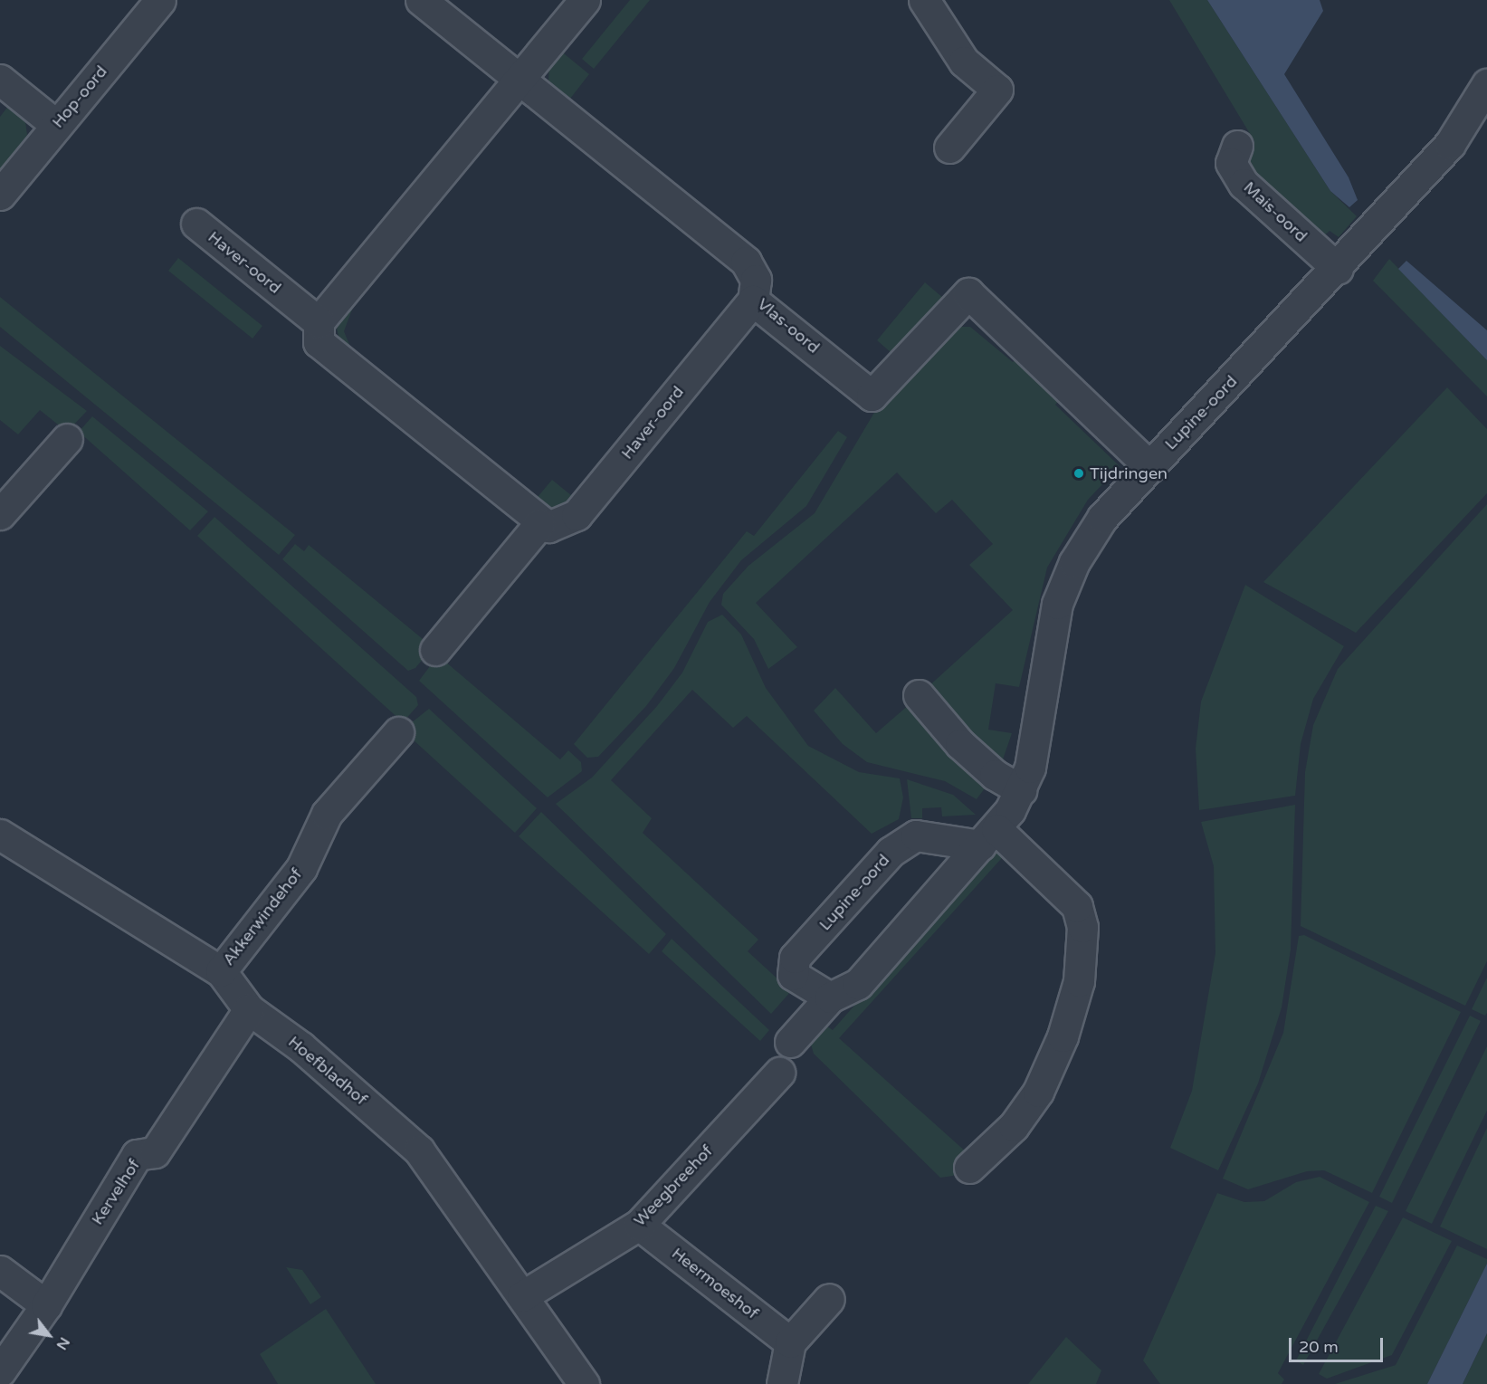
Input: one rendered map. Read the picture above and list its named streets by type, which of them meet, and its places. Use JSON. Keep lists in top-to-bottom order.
{
  "streets": {
    "street": [
      "Hop-oord",
      "Mais-oord",
      "Haver-oord",
      "Vlas-oord",
      "Lupine-oord",
      "Akkerwindehof",
      "Hoefbladhof",
      "Weegbreehof",
      "Kervelhof",
      "Heermoeshof"
    ]
  },
  "crossings": [
    ["Mais-oord", "Lupine-oord"],
    ["Haver-oord", "Vlas-oord"],
    ["Vlas-oord", "Lupine-oord"],
    ["Akkerwindehof", "Hoefbladhof"],
    ["Hoefbladhof", "Weegbreehof"],
    ["Hoefbladhof", "Kervelhof"],
    ["Weegbreehof", "Heermoeshof"]
  ],
  "places": ["Tijdringen"],
  "scale_bar": "20 m",
  "north": "bottom right"
}
